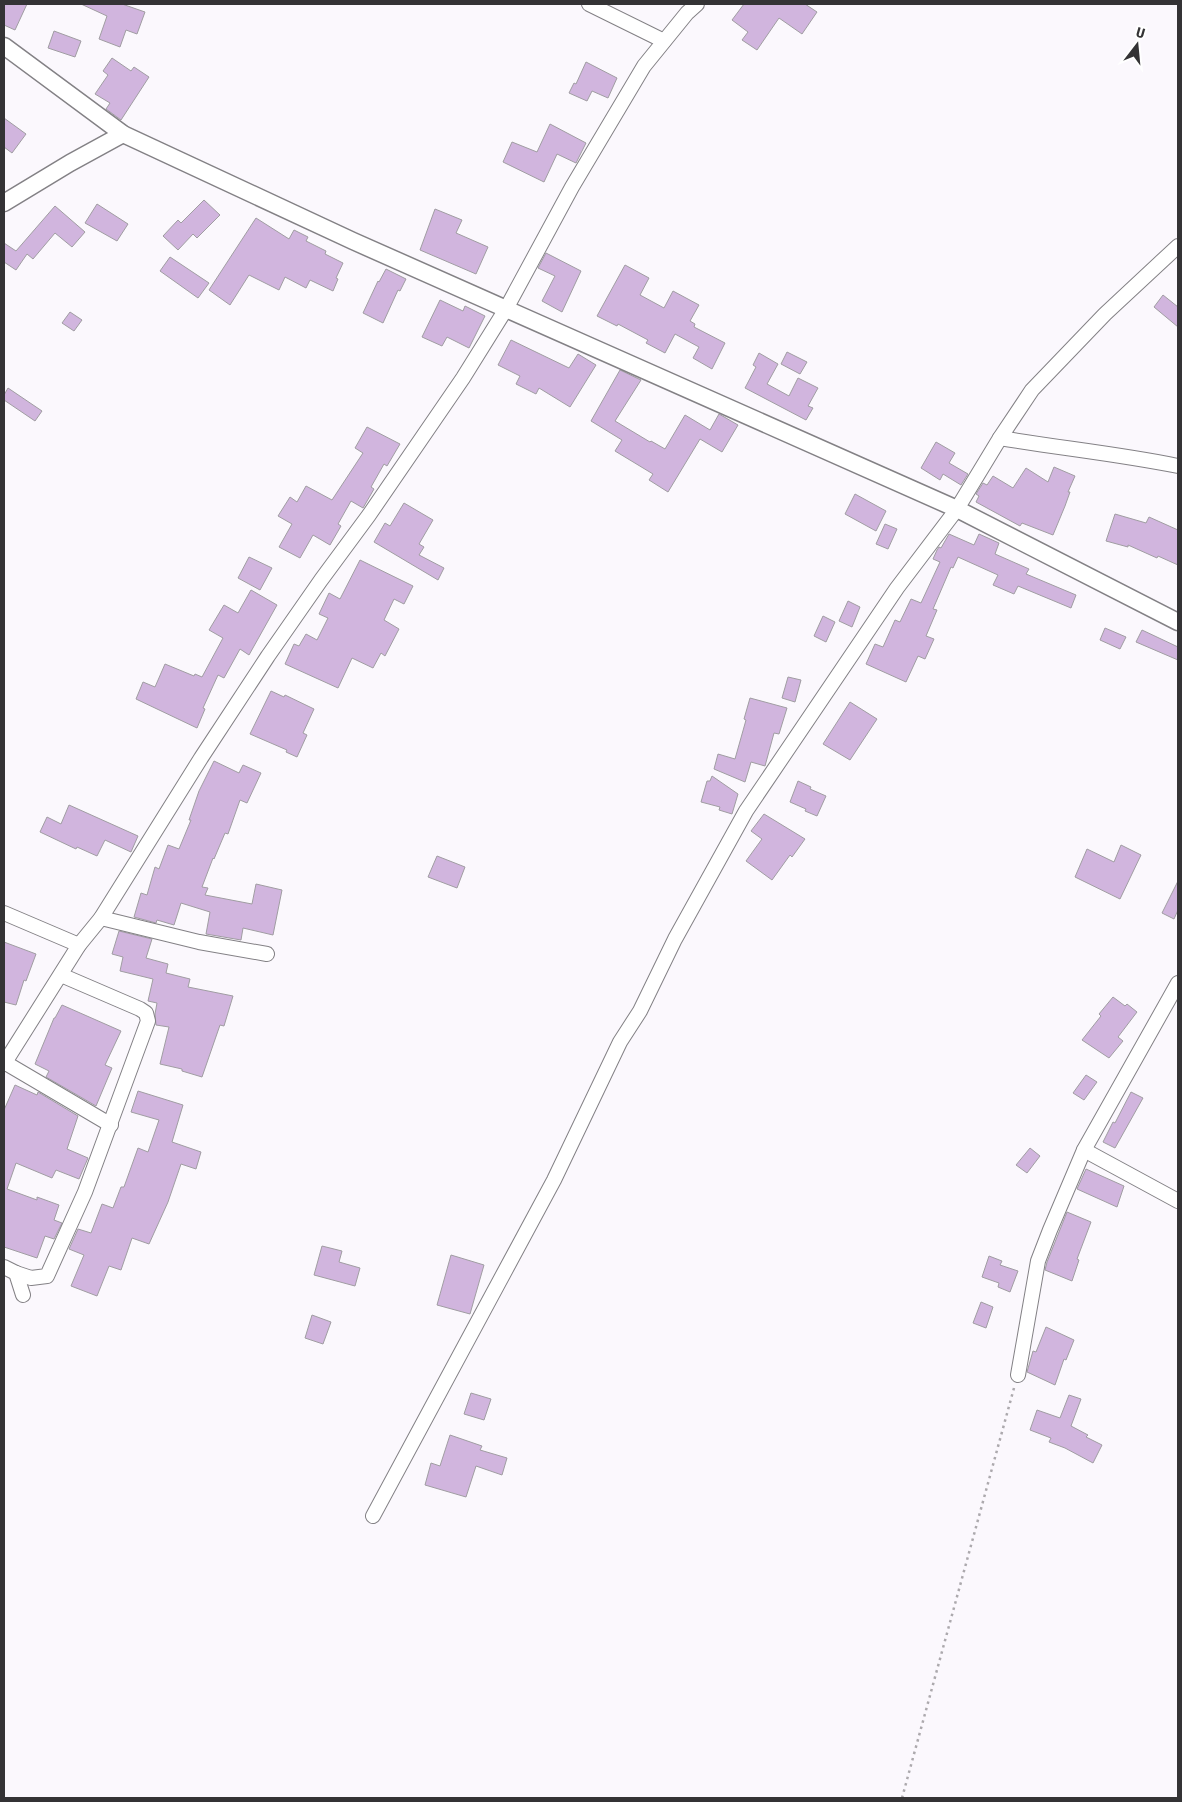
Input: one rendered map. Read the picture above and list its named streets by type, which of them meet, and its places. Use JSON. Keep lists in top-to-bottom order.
{
  "north": "top"
}
